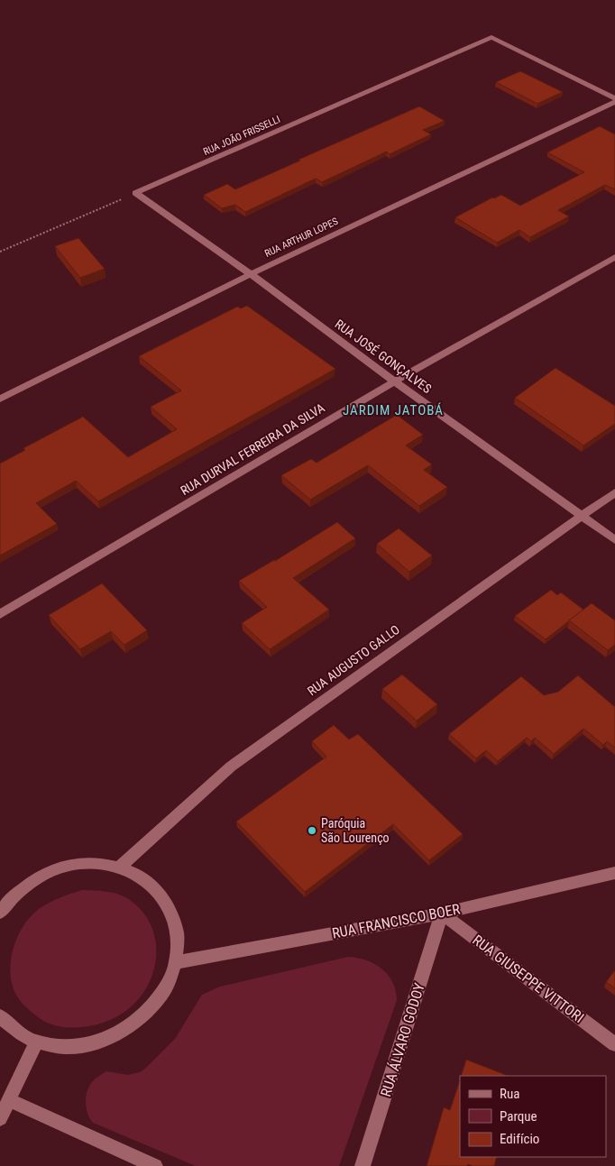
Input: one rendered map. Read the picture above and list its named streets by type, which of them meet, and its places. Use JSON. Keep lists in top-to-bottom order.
{
  "streets": {
    "street": [
      "RUA JOÃO FRISSELLI",
      "RUA ARTHUR LOPES",
      "RUA JOSÉ GONÇALVES",
      "RUA DURVAL FERREIRA DA SILVA",
      "RUA AUGUSTO GALLO",
      "RUA FRANCISCO BOER",
      "RUA GIUSEPPE VITTORI",
      "RUA ÁLVARO GODOY"
    ]
  },
  "crossings": [
    ["RUA JOÃO FRISSELLI", "RUA ARTHUR LOPES"],
    ["RUA JOÃO FRISSELLI", "RUA JOSÉ GONÇALVES"],
    ["RUA ARTHUR LOPES", "RUA JOSÉ GONÇALVES"],
    ["RUA JOSÉ GONÇALVES", "RUA DURVAL FERREIRA DA SILVA"],
    ["RUA JOSÉ GONÇALVES", "RUA AUGUSTO GALLO"],
    ["RUA FRANCISCO BOER", "RUA GIUSEPPE VITTORI"],
    ["RUA FRANCISCO BOER", "RUA ÁLVARO GODOY"],
    ["RUA GIUSEPPE VITTORI", "RUA ÁLVARO GODOY"]
  ],
  "districts": ["JARDIM JATOBÁ"],
  "places": ["Paróquia São Lourenço"],
  "legend": ["Rua", "Parque", "Edifício"]
}
